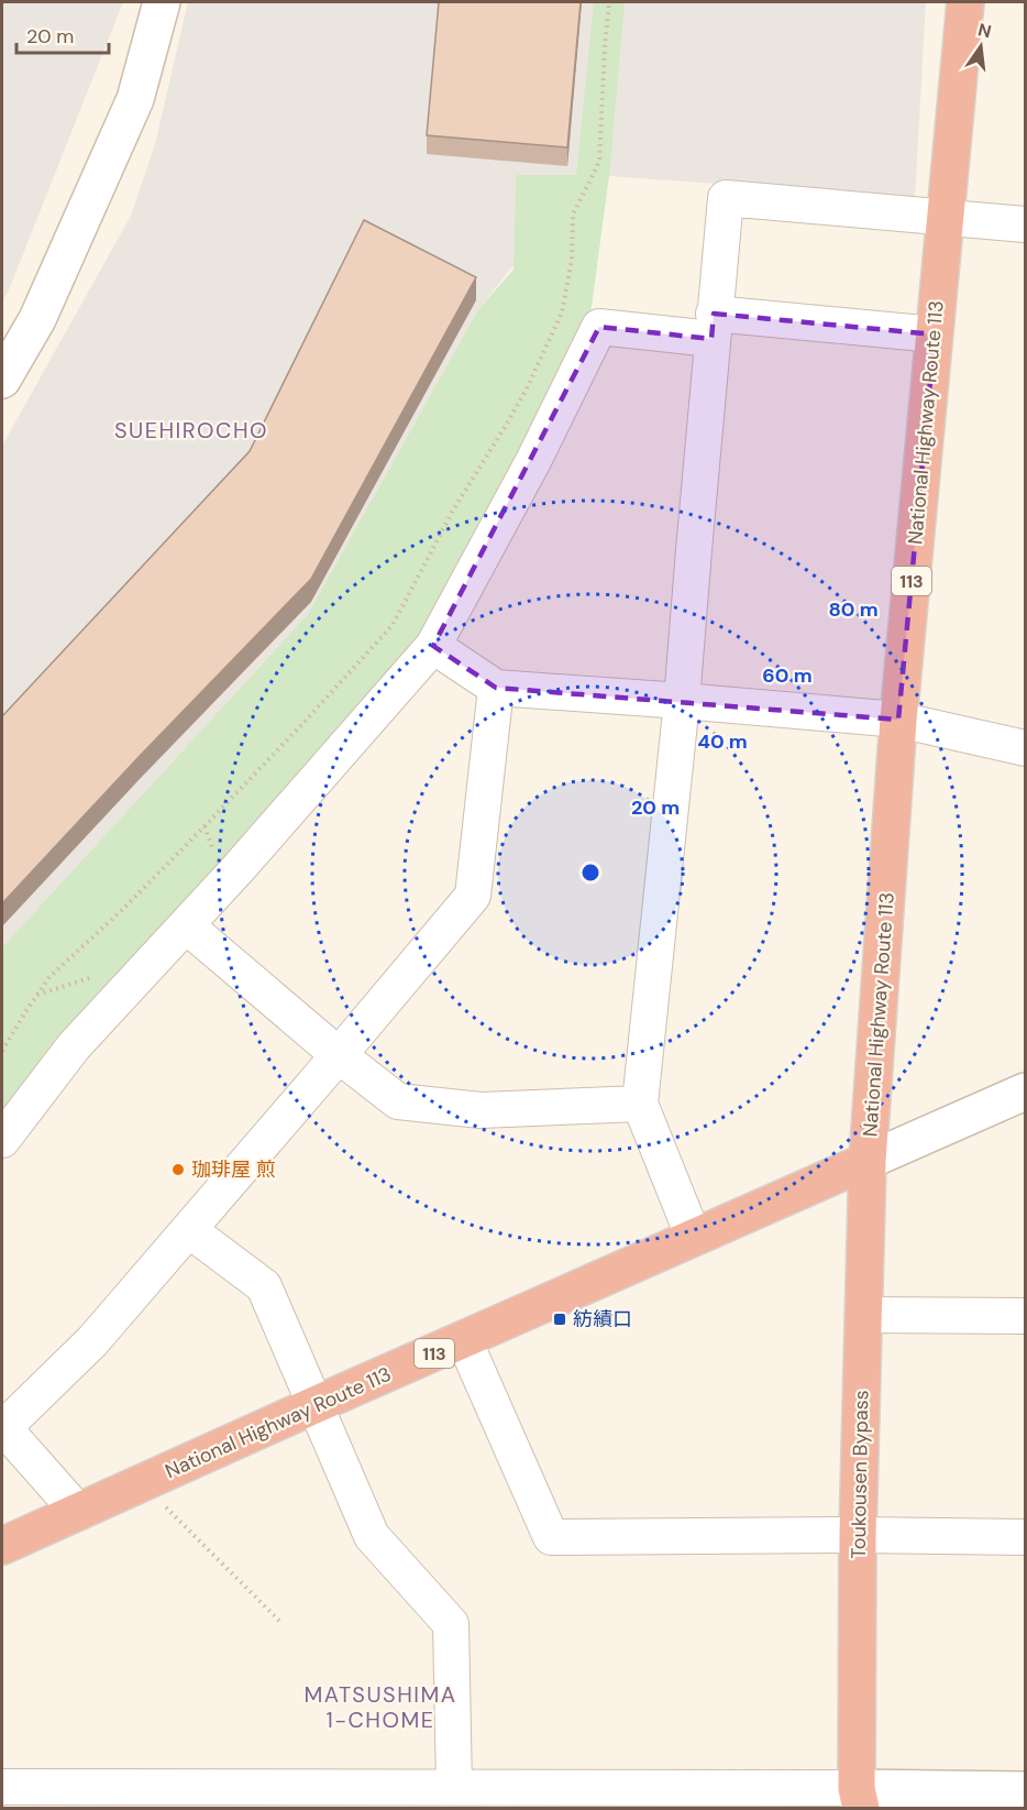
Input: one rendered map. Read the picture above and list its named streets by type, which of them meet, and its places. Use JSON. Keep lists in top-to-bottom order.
{
  "streets": {
    "highway": ["National Highway Route 113", "113", "Toukousen Bypass"]
  },
  "crossings": [
    ["National Highway Route 113", "Toukousen Bypass"]
  ],
  "districts": ["SUEHIROCHO", "MATSUSHIMA 1-CHOME"],
  "places": {
    "other": ["珈琲屋 煎"],
    "transit": ["紡績口"]
  },
  "scale_bar": "20 m",
  "north": "top",
  "rings": [
    "80 m",
    "60 m",
    "40 m",
    "20 m"
  ]
}
